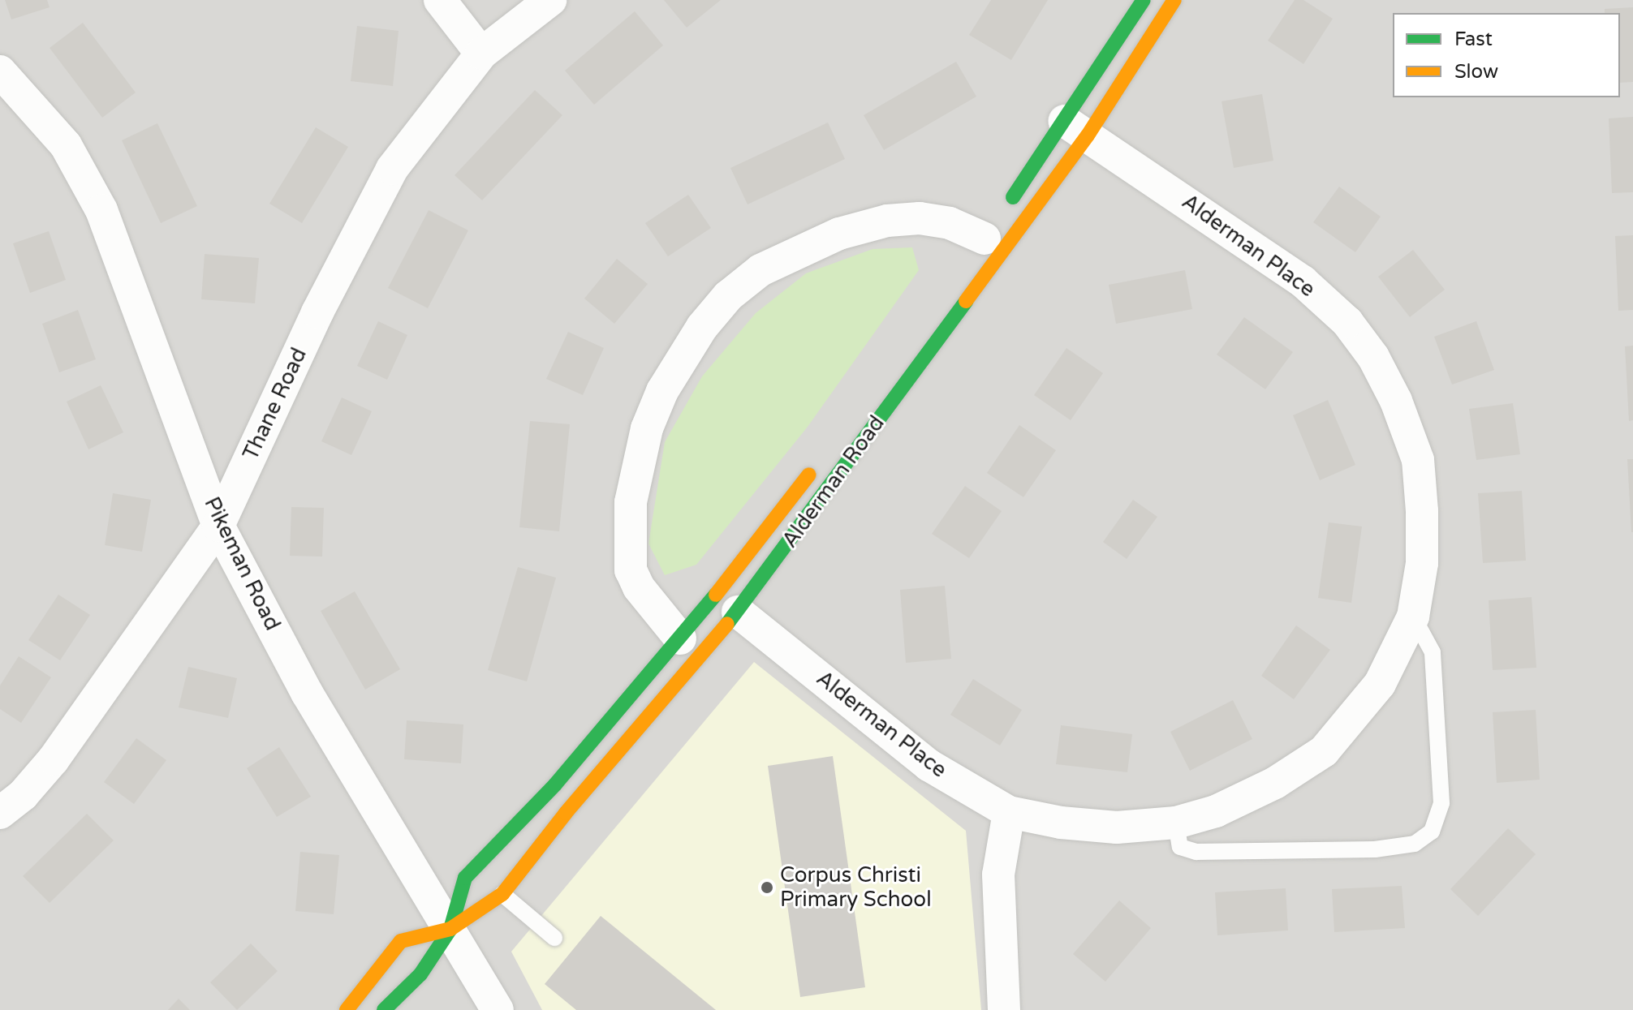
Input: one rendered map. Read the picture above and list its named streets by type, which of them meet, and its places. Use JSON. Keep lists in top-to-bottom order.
{
  "streets": {
    "street": [
      "Alderman Place",
      "Thane Road",
      "Alderman Road",
      "Pikeman Road"
    ]
  },
  "crossings": [
    ["Alderman Place", "Alderman Road"],
    ["Thane Road", "Pikeman Road"],
    ["Alderman Road", "Pikeman Road"]
  ],
  "places": ["Corpus Christi Primary School"],
  "legend": ["Fast", "Slow"]
}
